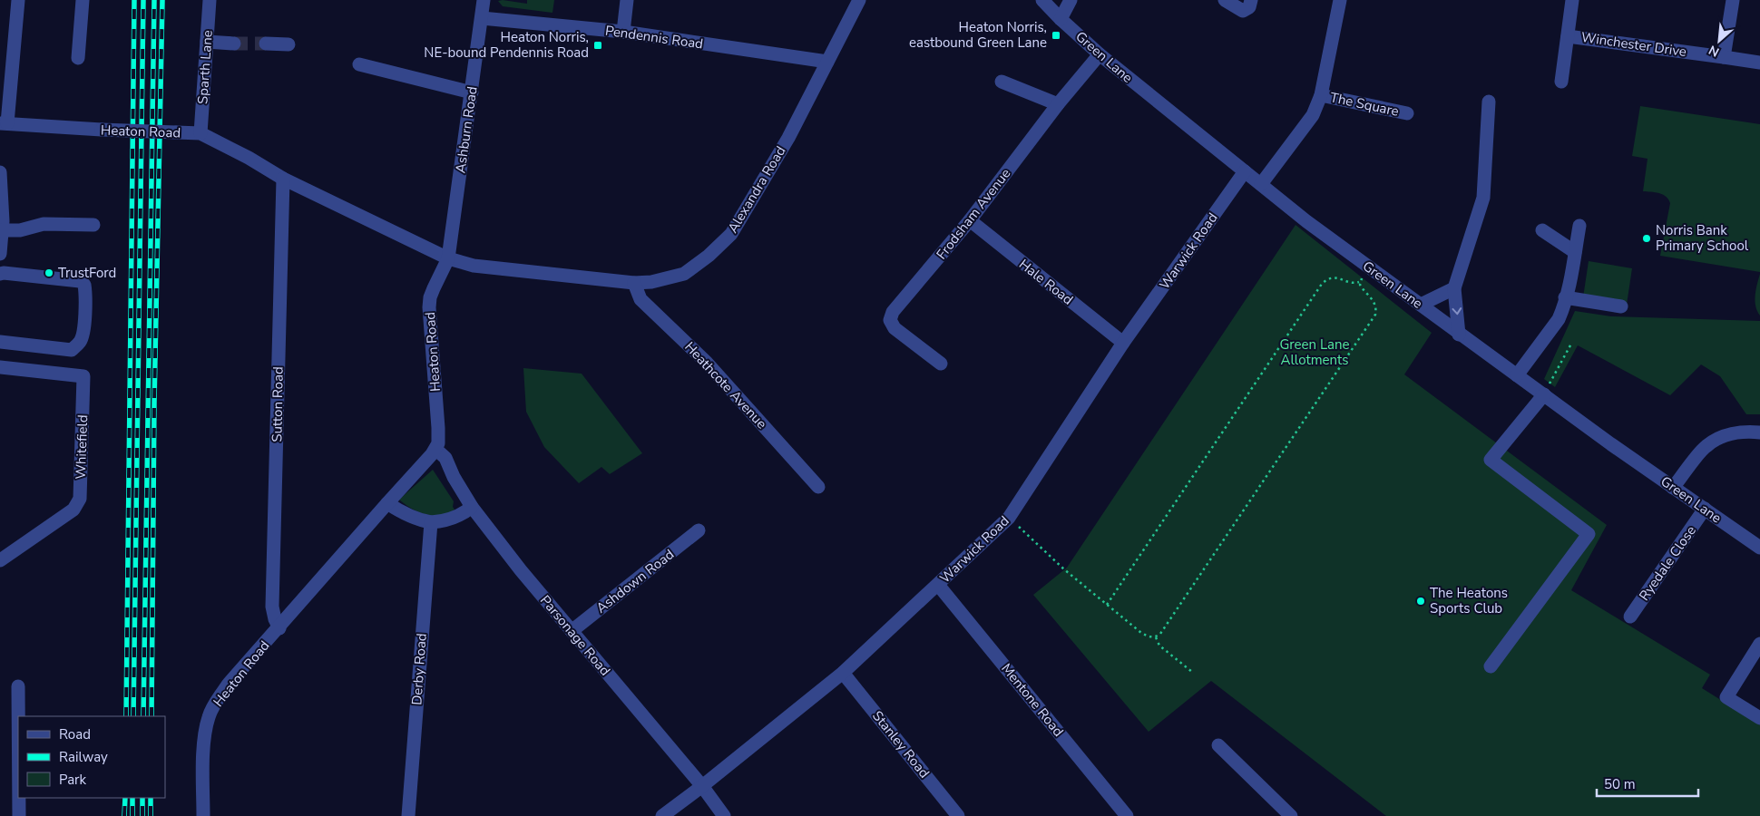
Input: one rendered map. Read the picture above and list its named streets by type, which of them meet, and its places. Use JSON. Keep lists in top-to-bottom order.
{
  "streets": {
    "street": [
      "Pendennis Road",
      "Winchester Drive",
      "Green Lane",
      "Sparth Lane",
      "The Square",
      "Ashburn Road",
      "Heaton Road",
      "Alexandra Road",
      "Frodsham Avenue",
      "Warwick Road",
      "Hale Road",
      "Heathcote Avenue",
      "Sutton Road",
      "Whitefield",
      "Ryedale Close",
      "Ashdown Road",
      "Parsonage Road",
      "Derby Road",
      "Mentone Road",
      "Stanley Road"
    ]
  },
  "crossings": [
    ["Pendennis Road", "Ashburn Road"],
    ["Pendennis Road", "Alexandra Road"],
    ["Green Lane", "Frodsham Avenue"],
    ["Green Lane", "Warwick Road"],
    ["Green Lane", "Ryedale Close"],
    ["Sparth Lane", "Heaton Road"],
    ["Ashburn Road", "Heaton Road"],
    ["Ashburn Road", "Alexandra Road"],
    ["Heaton Road", "Alexandra Road"],
    ["Heaton Road", "Sutton Road"],
    ["Heaton Road", "Parsonage Road"],
    ["Alexandra Road", "Heathcote Avenue"],
    ["Frodsham Avenue", "Hale Road"],
    ["Warwick Road", "Hale Road"],
    ["Warwick Road", "Parsonage Road"],
    ["Warwick Road", "Mentone Road"],
    ["Warwick Road", "Stanley Road"],
    ["Ashdown Road", "Parsonage Road"]
  ],
  "parks": ["Green Lane Allotments"],
  "places": {
    "transit": ["Heaton Norris, eastbound Green Lane", "Heaton Norris, NE-bound Pendennis Road"],
    "other": ["Norris Bank Primary School", "TrustFord", "The Heatons Sports Club"]
  },
  "legend": ["Road", "Railway", "Park"],
  "scale_bar": "50 m",
  "north": "bottom left"
}
